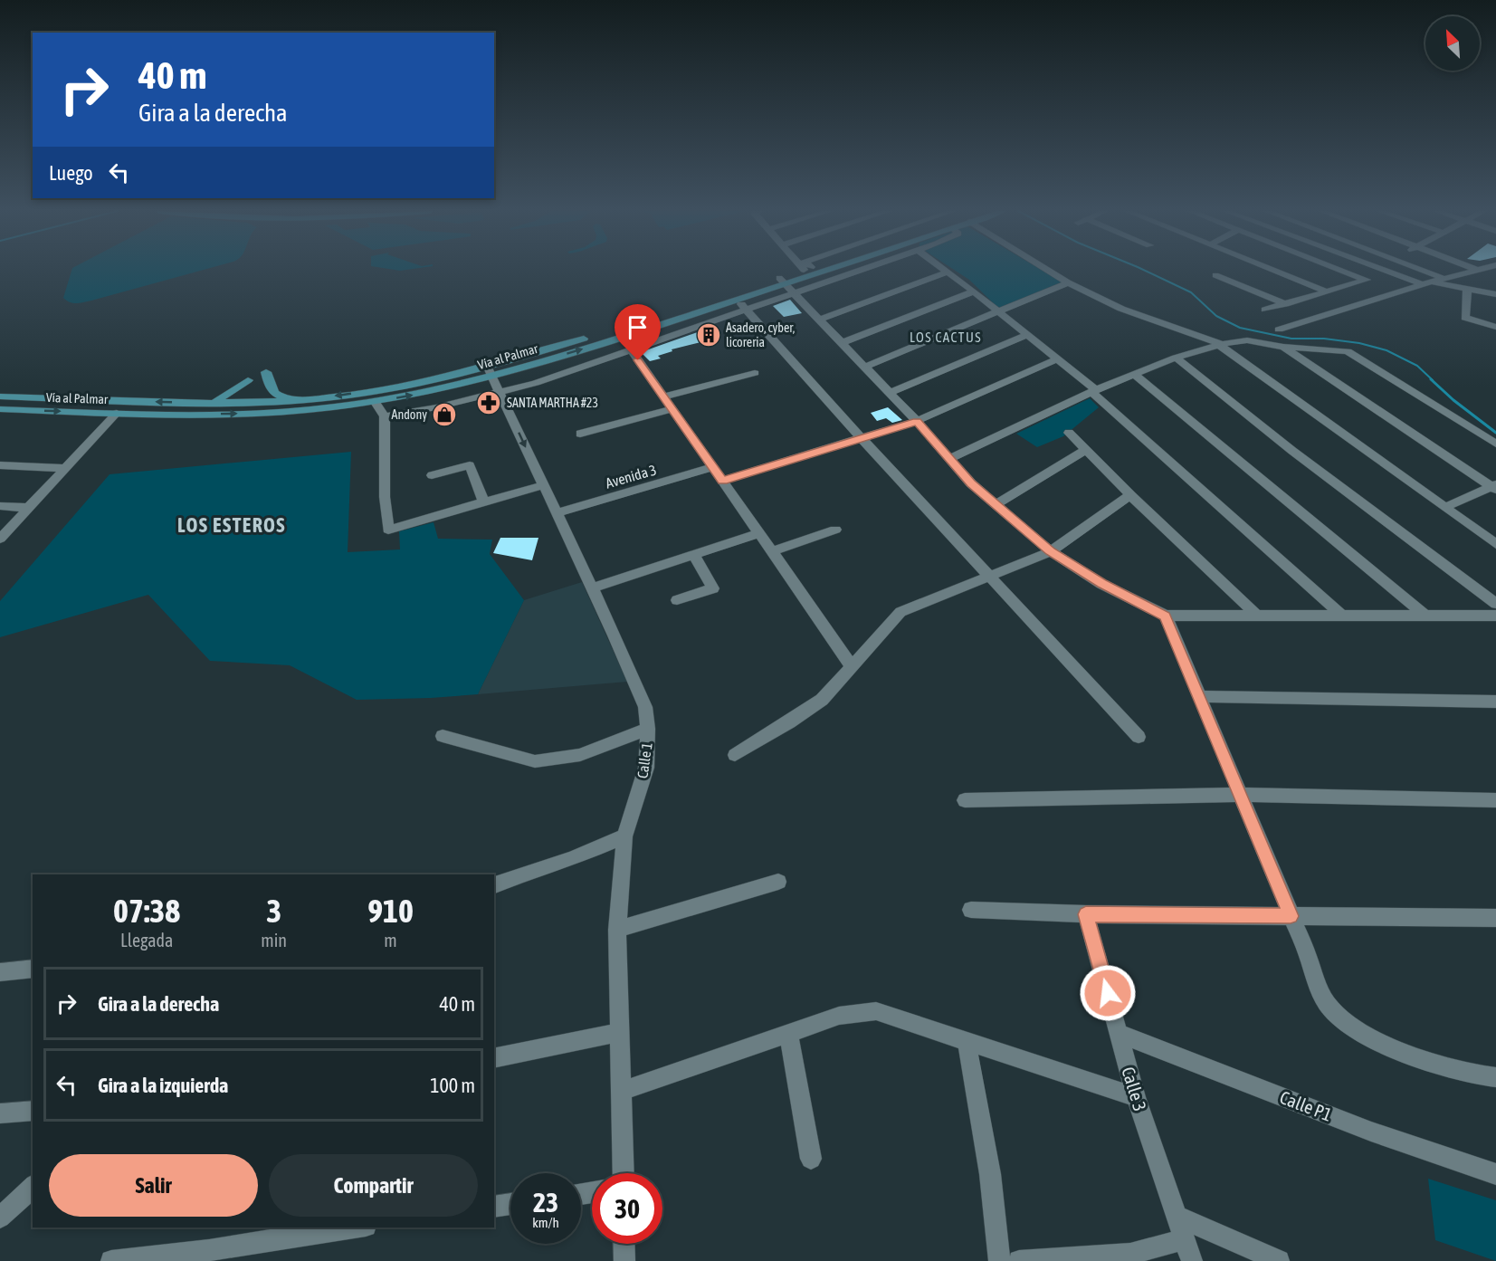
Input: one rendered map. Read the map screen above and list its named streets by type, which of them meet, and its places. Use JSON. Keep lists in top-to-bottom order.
{
  "streets": {
    "main road": ["Vía al Palmar"],
    "street": [
      "Avenida 3",
      "Calle 1",
      "Calle 3",
      "Calle P1"
    ]
  },
  "crossings": [
    ["Vía al Palmar", "Calle 1"],
    ["Avenida 3", "Calle 1"],
    ["Calle 3", "Calle P1"]
  ],
  "districts": ["LOS CACTUS", "LOS ESTEROS"],
  "places": {
    "building": ["Asadero, cyber, licoreria"],
    "pharmacy": ["SANTA MARTHA #23"],
    "shop": ["Andony"]
  },
  "north": "top left",
  "page": {
    "turn": ["40 m", "Gira a la derecha"],
    "then": "Luego",
    "eta": [
      "07:38",
      "Llegada",
      "3",
      "min",
      "910",
      "m"
    ],
    "list": [
      {
        "name": "Gira a la derecha",
        "value": "40 m"
      },
      {
        "name": "Gira a la izquierda",
        "value": "100 m"
      }
    ],
    "buttons": ["Salir", "Compartir"],
    "speed": "23 km/h",
    "limit": "30"
  }
}
